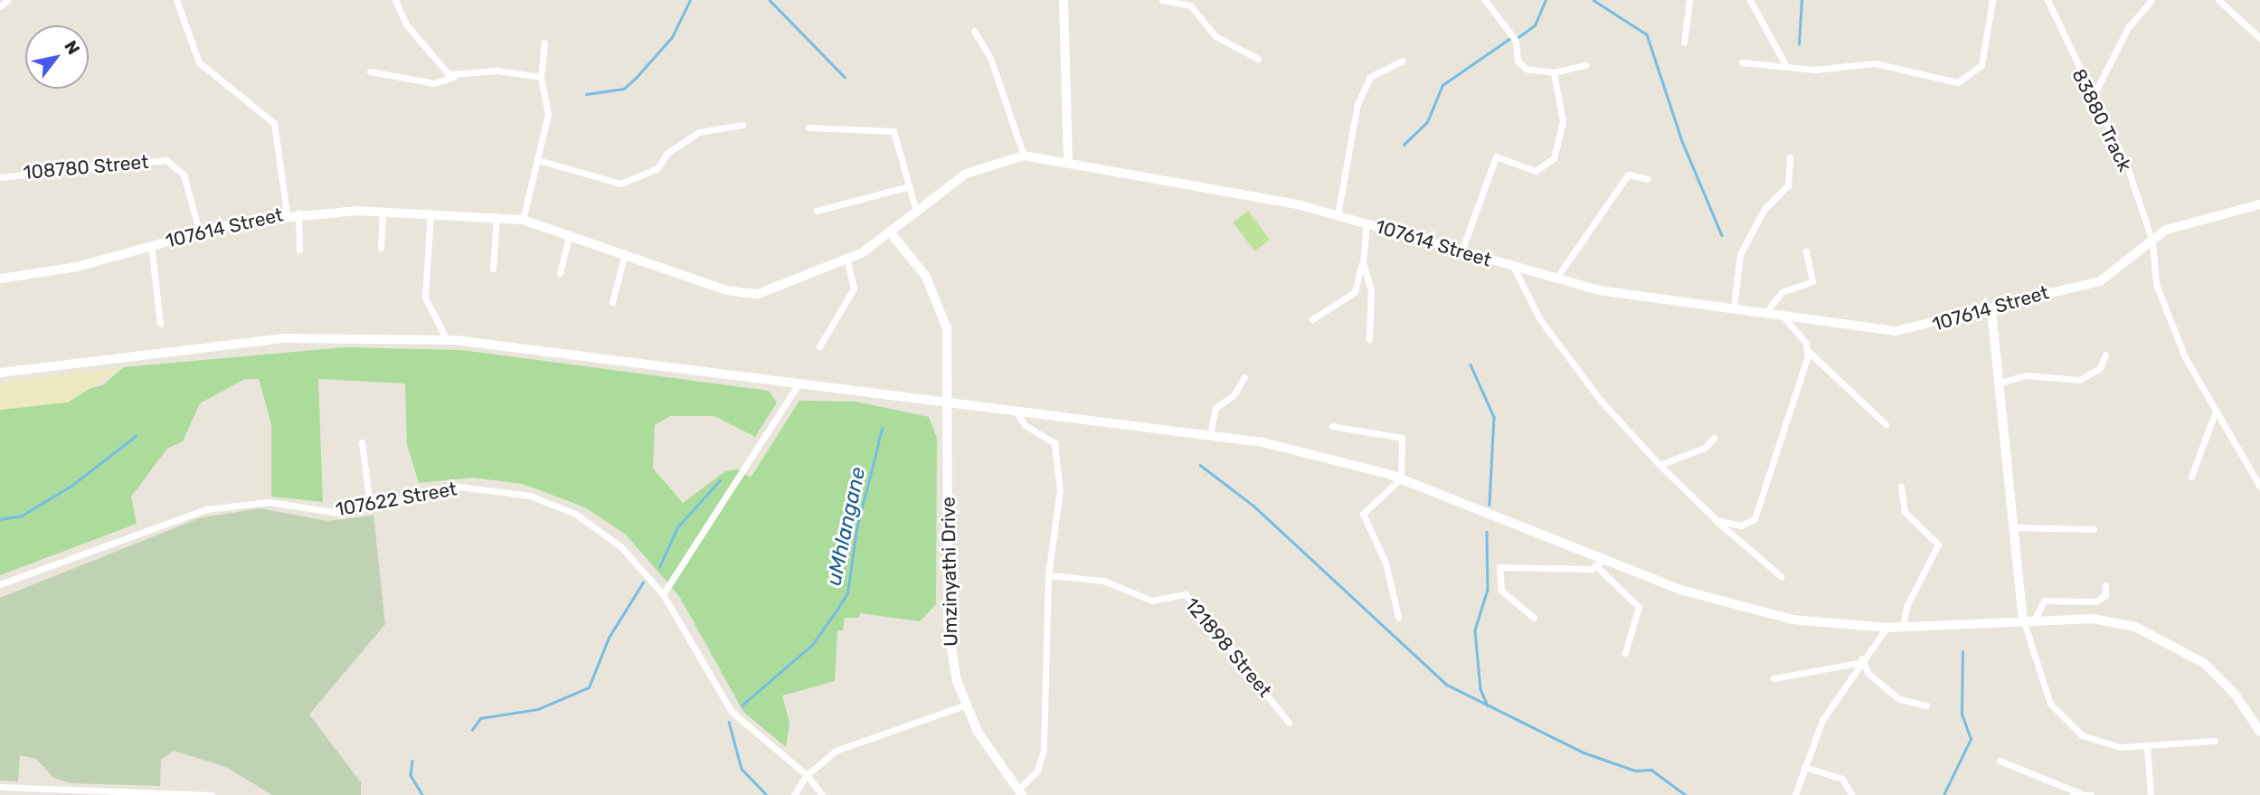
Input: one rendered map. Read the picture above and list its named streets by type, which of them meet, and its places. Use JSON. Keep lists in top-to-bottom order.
{
  "streets": {
    "street": [
      "83880 Track",
      "108780 Street",
      "107614 Street",
      "107622 Street",
      "Umzinyathi Drive",
      "121898 Street"
    ]
  },
  "crossings": [
    ["83880 Track", "107614 Street"],
    ["108780 Street", "107614 Street"],
    ["107614 Street", "Umzinyathi Drive"]
  ],
  "water": ["uMhlangane"],
  "north": "top right"
}
